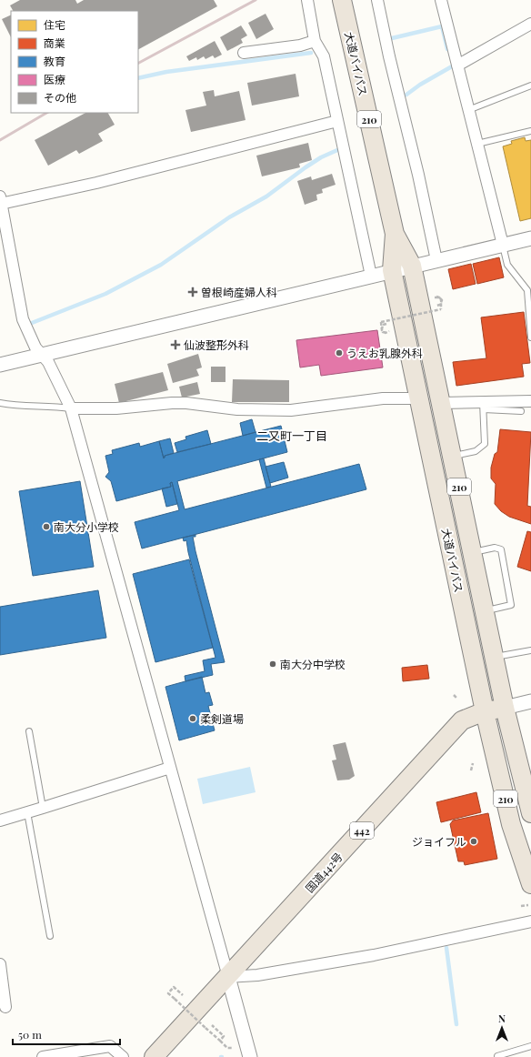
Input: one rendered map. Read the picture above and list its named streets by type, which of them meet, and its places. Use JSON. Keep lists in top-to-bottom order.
{
  "streets": {
    "highway": [
      "大道バイパス",
      "210",
      "442",
      "国道442号"
    ]
  },
  "crossings": [
    ["大道バイパス", "国道442号"]
  ],
  "districts": ["二又町一丁目"],
  "places": {
    "health": ["曽根崎産婦人科", "仙波整形外科"],
    "other": [
      "うえお乳腺外科",
      "南大分小学校",
      "南大分中学校",
      "柔剣道場",
      "ジョイフル"
    ]
  },
  "legend": [
    "住宅",
    "商業",
    "教育",
    "医療",
    "その他"
  ],
  "scale_bar": "50 m",
  "north": "top"
}
